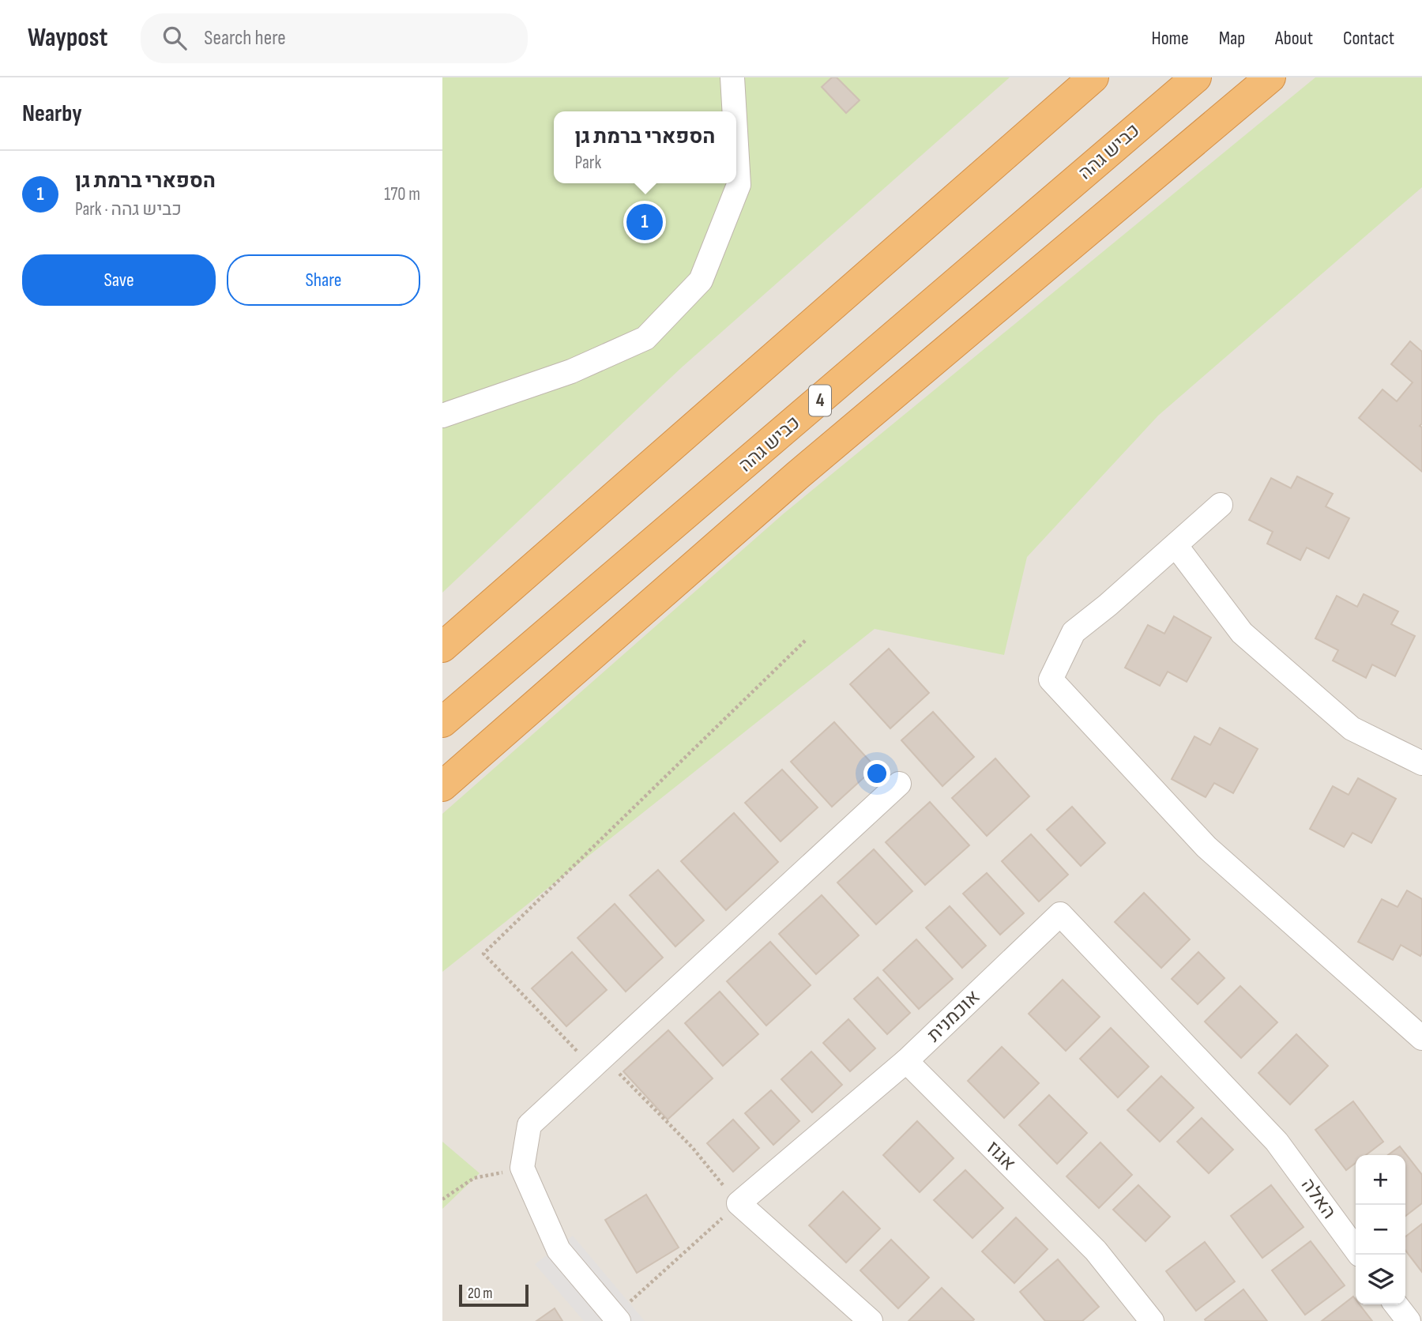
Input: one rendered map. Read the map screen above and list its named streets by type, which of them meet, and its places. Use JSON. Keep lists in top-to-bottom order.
{
  "streets": {
    "highway": ["כביש גהה", "4"],
    "street": ["אוכמנית", "אגוז", "האלה"]
  },
  "crossings": [
    ["אוכמנית", "אגוז"],
    ["אוכמנית", "האלה"]
  ],
  "scale_bar": "20 m",
  "page": {
    "header": "Waypost",
    "search": "Search here",
    "nav": [
      "Home",
      "Map",
      "About",
      "Contact"
    ],
    "heading": "Nearby",
    "popup": ["הספארי ברמת גן", "Park"],
    "list": [
      {
        "mark": "1",
        "name": "הספארי ברמת גן",
        "note": "Park · כביש גהה",
        "value": "170 m"
      }
    ],
    "pins": "1",
    "buttons": ["Save", "Share"],
    "map_buttons": ["+", "−"],
    "scale": "20 m"
  }
}
